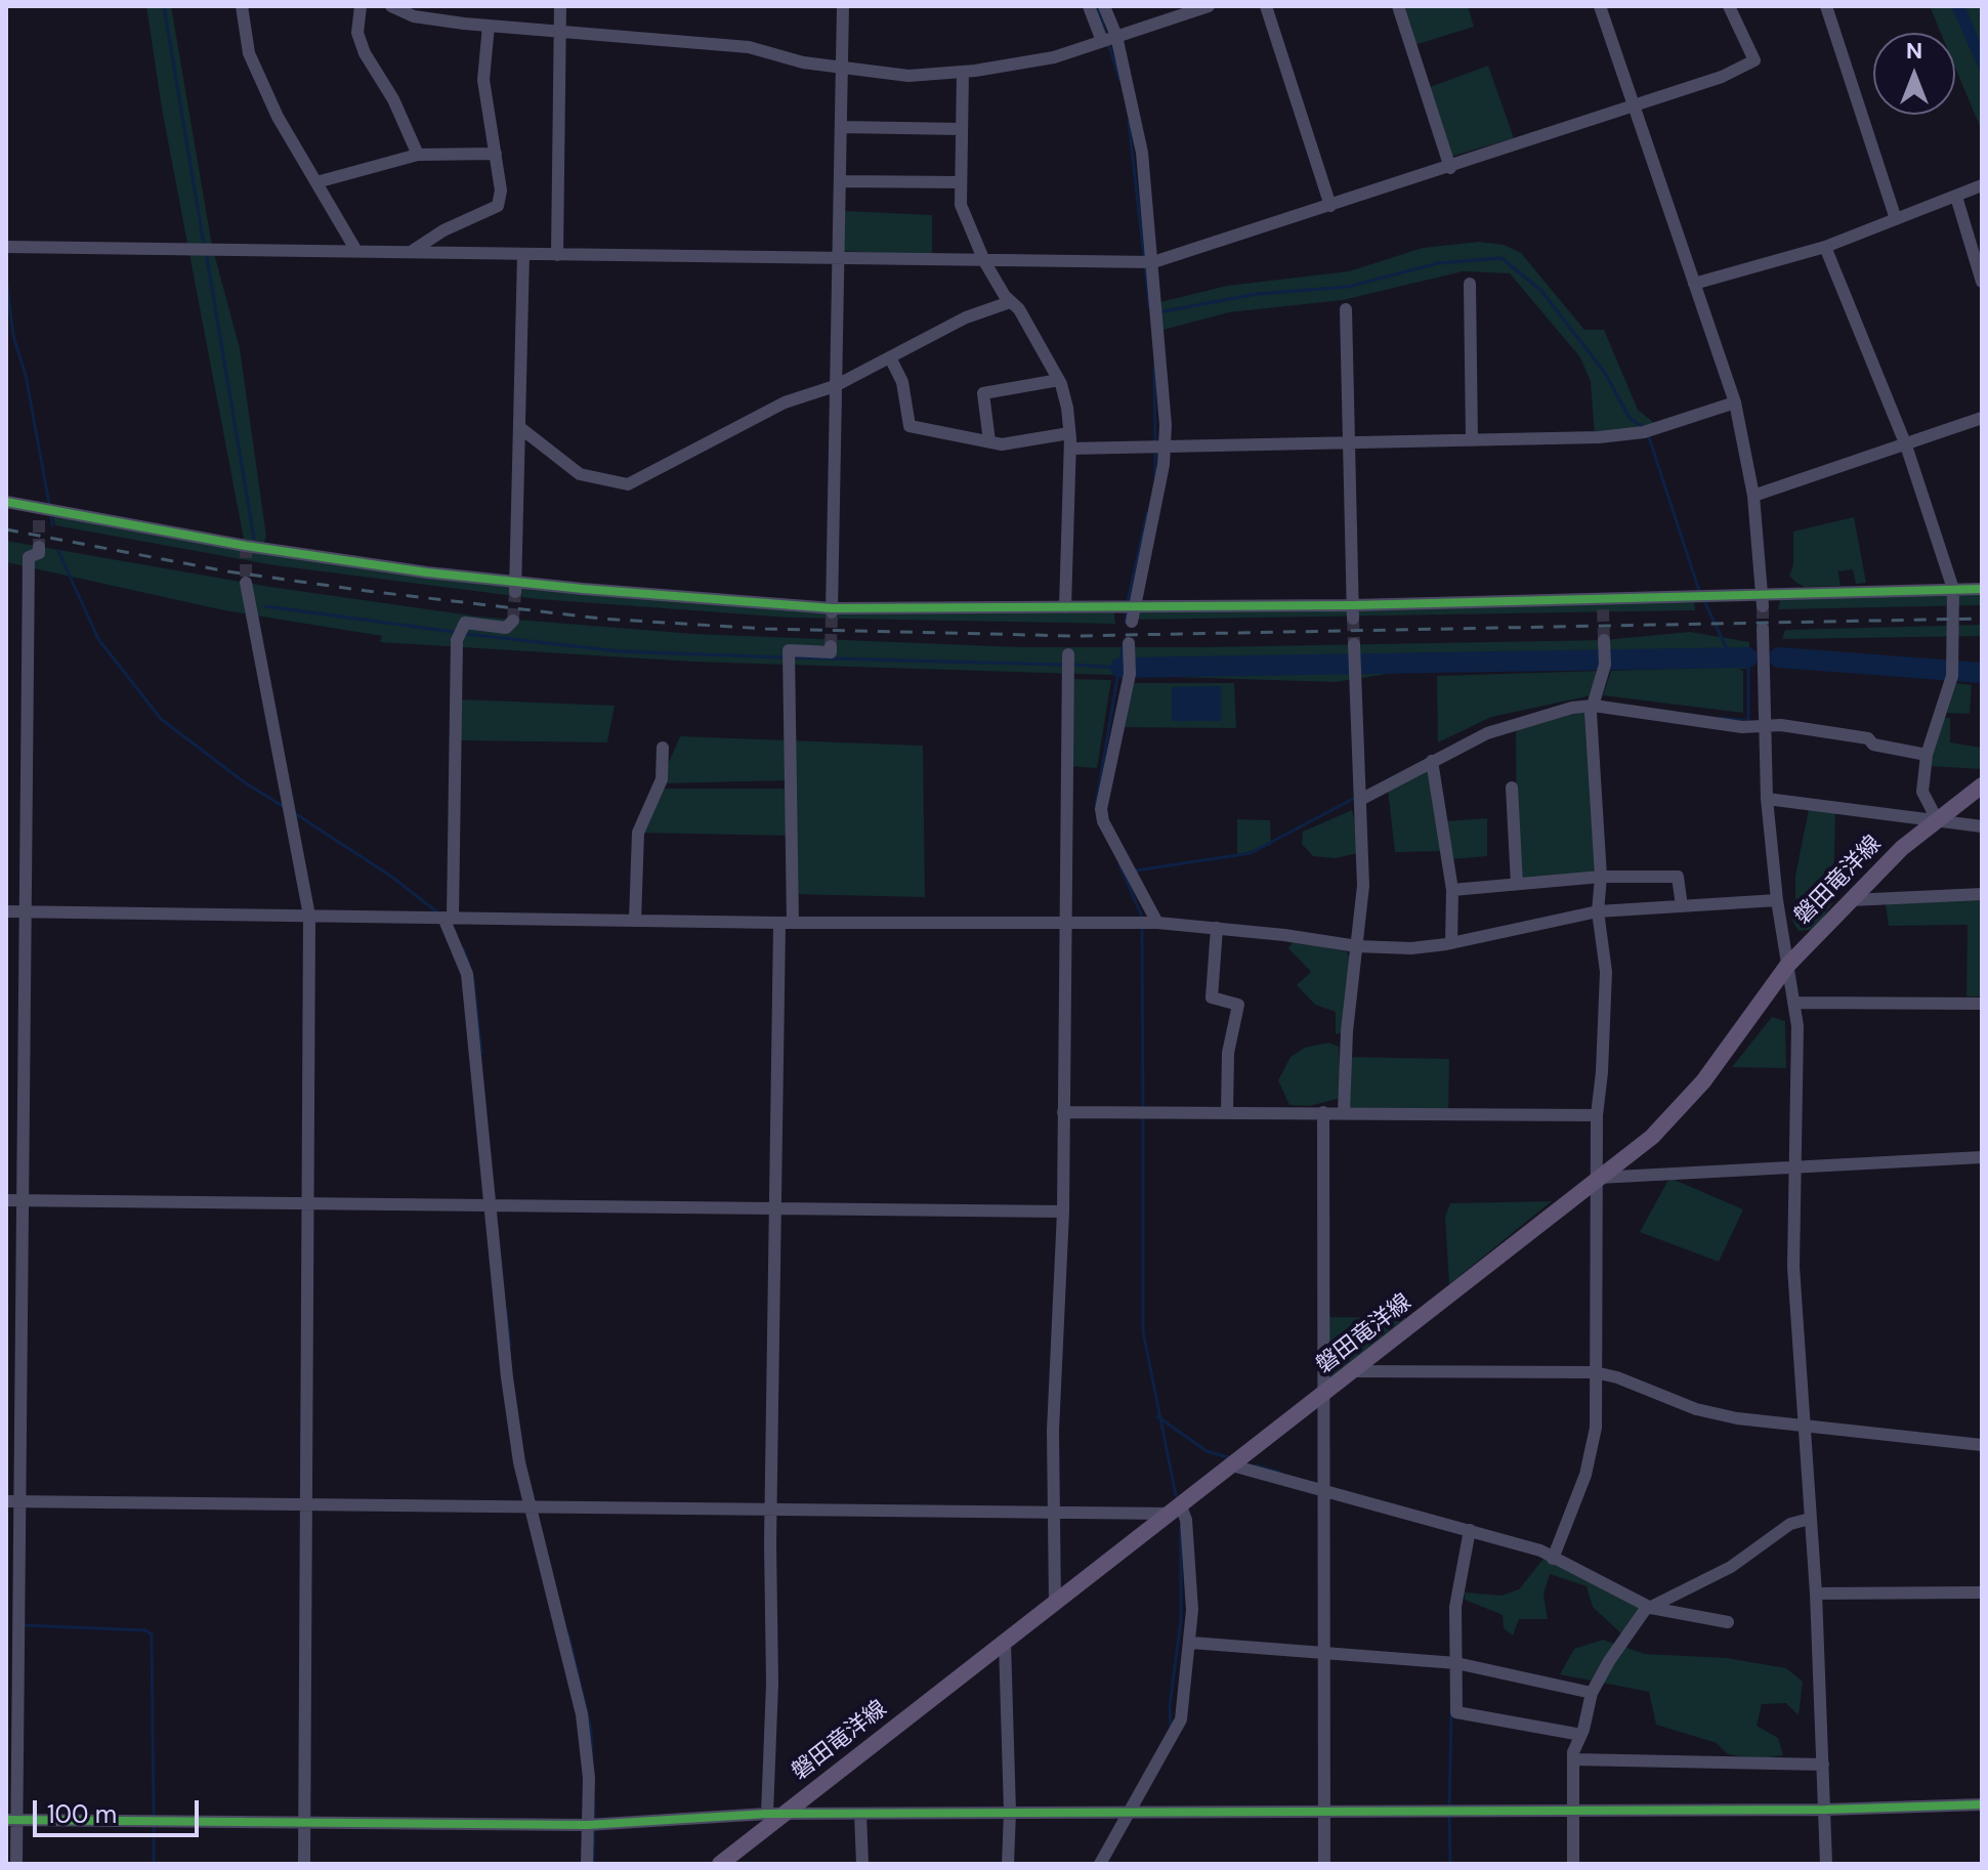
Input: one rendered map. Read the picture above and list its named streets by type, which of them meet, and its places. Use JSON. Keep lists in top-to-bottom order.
{
  "streets": {
    "main road": ["磐田竜洋線"]
  },
  "scale_bar": "100 m",
  "north": "top"
}
